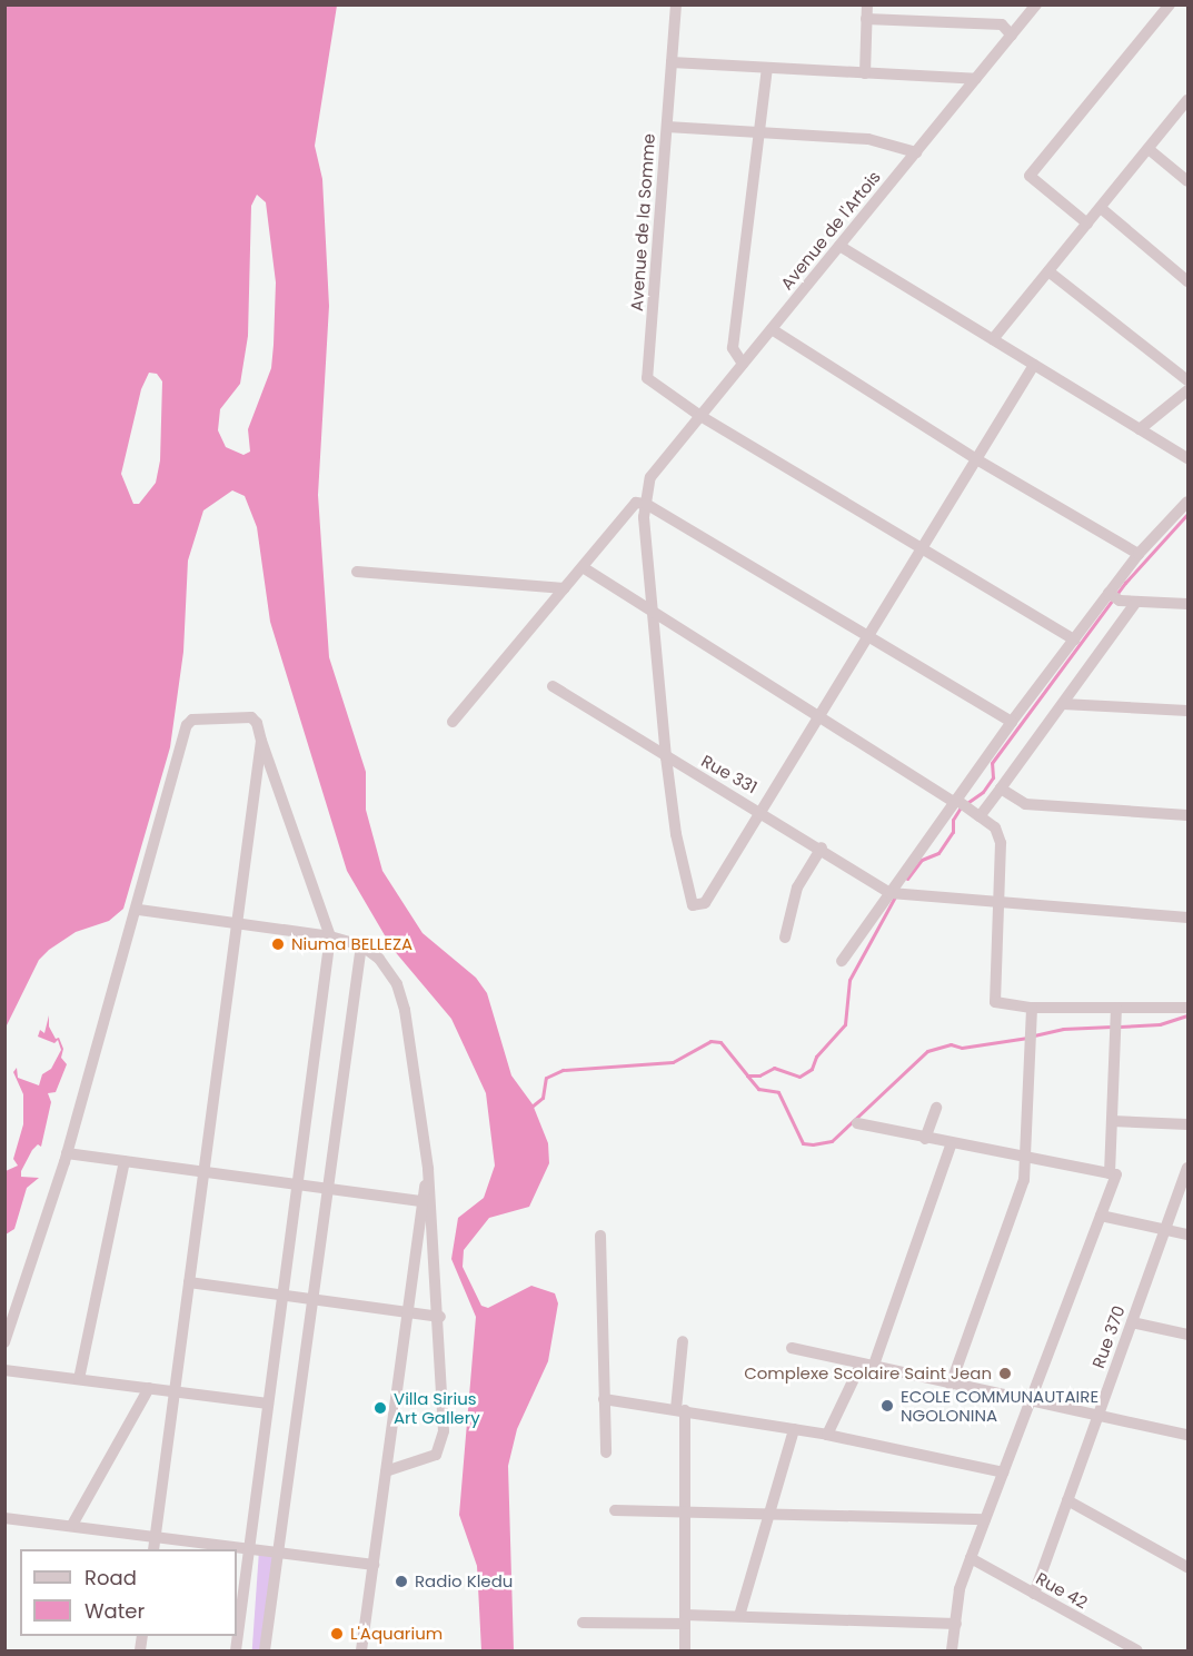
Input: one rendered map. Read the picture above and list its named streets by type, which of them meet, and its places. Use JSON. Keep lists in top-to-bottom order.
{
  "streets": {
    "street": [
      "Avenue de la Somme",
      "Avenue de l'Artois",
      "Rue 331",
      "Rue 370",
      "Rue 42"
    ]
  },
  "crossings": [
    ["Avenue de la Somme", "Avenue de l'Artois"],
    ["Rue 370", "Rue 42"]
  ],
  "places": [
    "Niuma BELLEZA",
    "Complexe Scolaire Saint Jean",
    "ECOLE COMMUNAUTAIRE NGOLONINA",
    "Villa Sirius Art Gallery",
    "Radio Kledu",
    "L'Aquarium"
  ],
  "legend": ["Road", "Water"]
}
